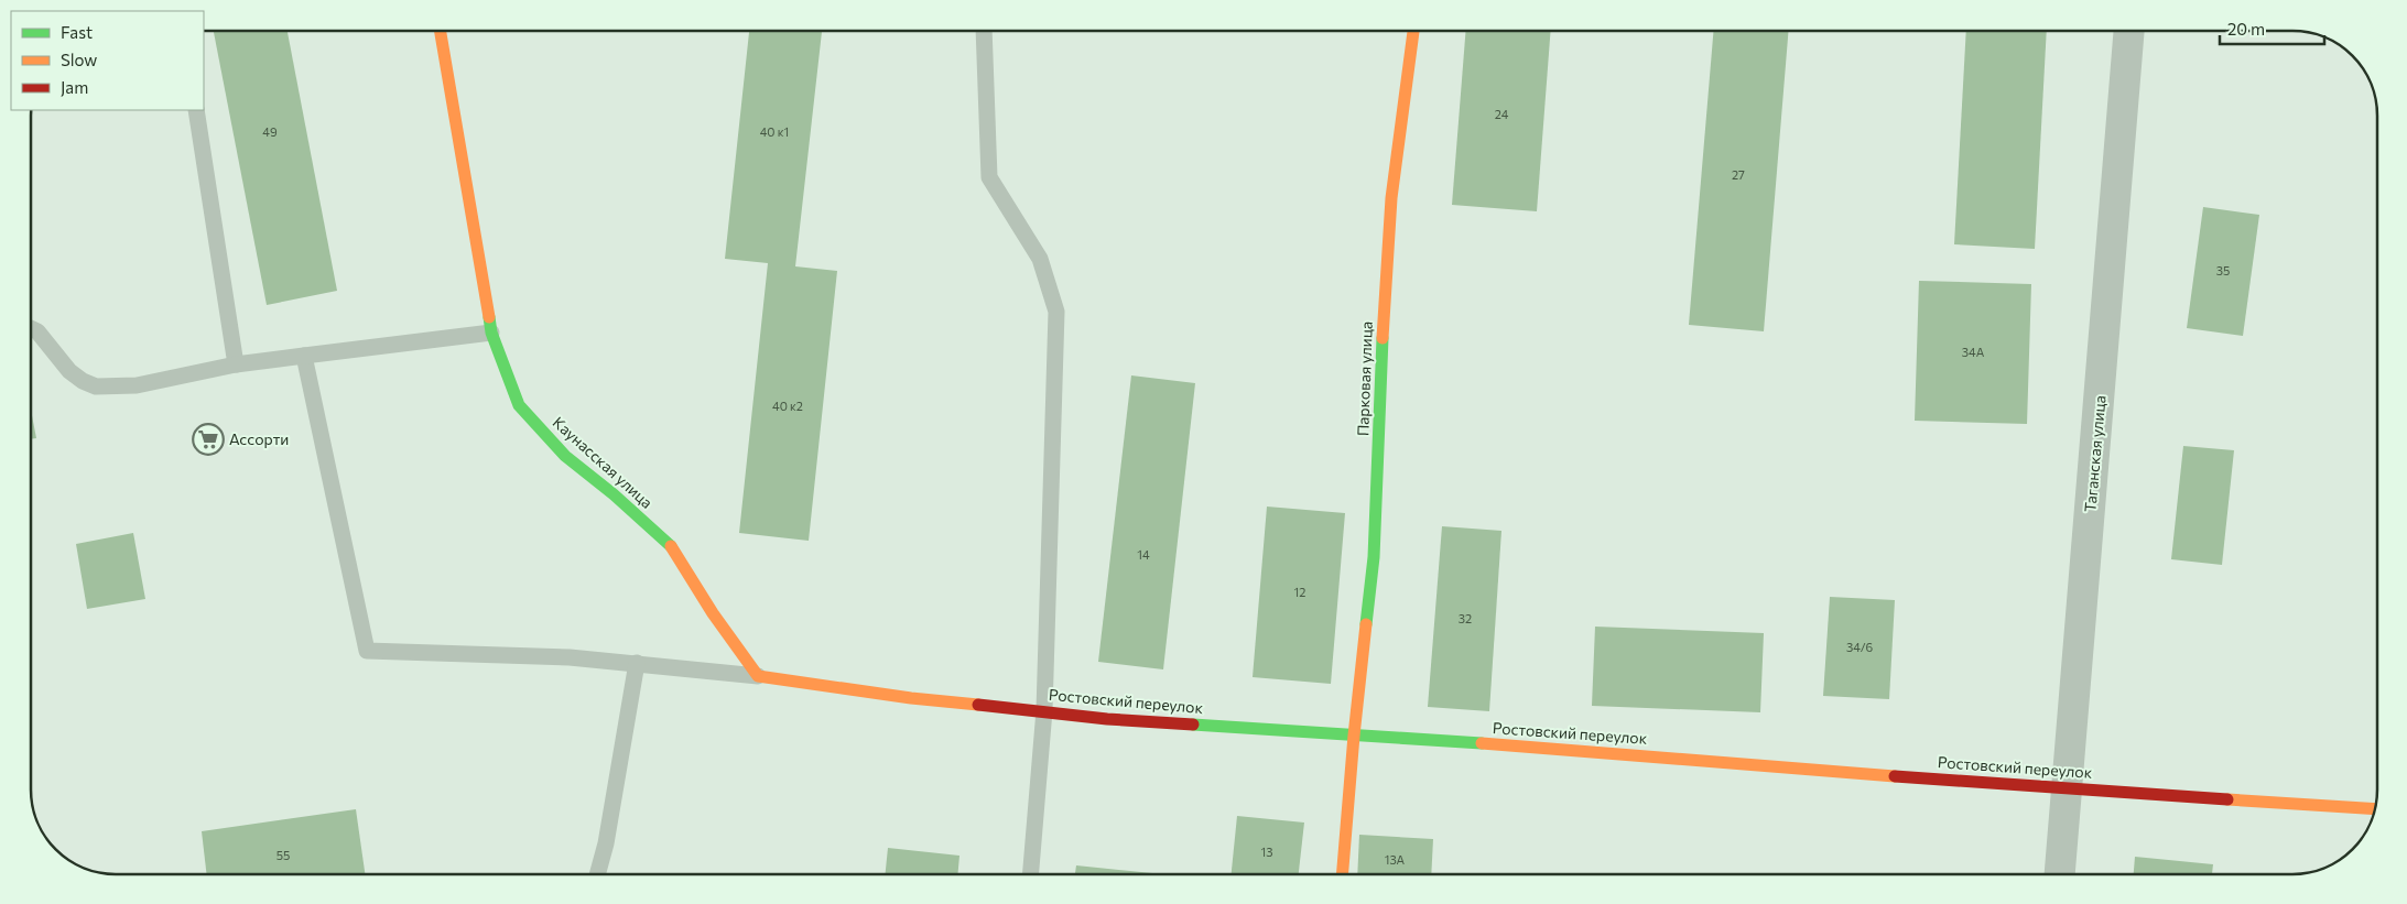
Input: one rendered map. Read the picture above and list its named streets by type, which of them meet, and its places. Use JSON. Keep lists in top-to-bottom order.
{
  "streets": {
    "street": [
      "Парковая улица",
      "Таганская улица",
      "Каунасская улица",
      "Ростовский переулок"
    ]
  },
  "crossings": [
    ["Парковая улица", "Ростовский переулок"],
    ["Таганская улица", "Ростовский переулок"],
    ["Каунасская улица", "Ростовский переулок"]
  ],
  "places": {
    "supermarket": ["Ассорти"]
  },
  "house_numbers": [
    "24",
    "49",
    "40 к1",
    "27",
    "35",
    "34А",
    "40 к2",
    "14",
    "12",
    "32",
    "34/6",
    "13",
    "55",
    "13А"
  ],
  "legend": ["Fast", "Slow", "Jam"],
  "scale_bar": "20 m"
}
